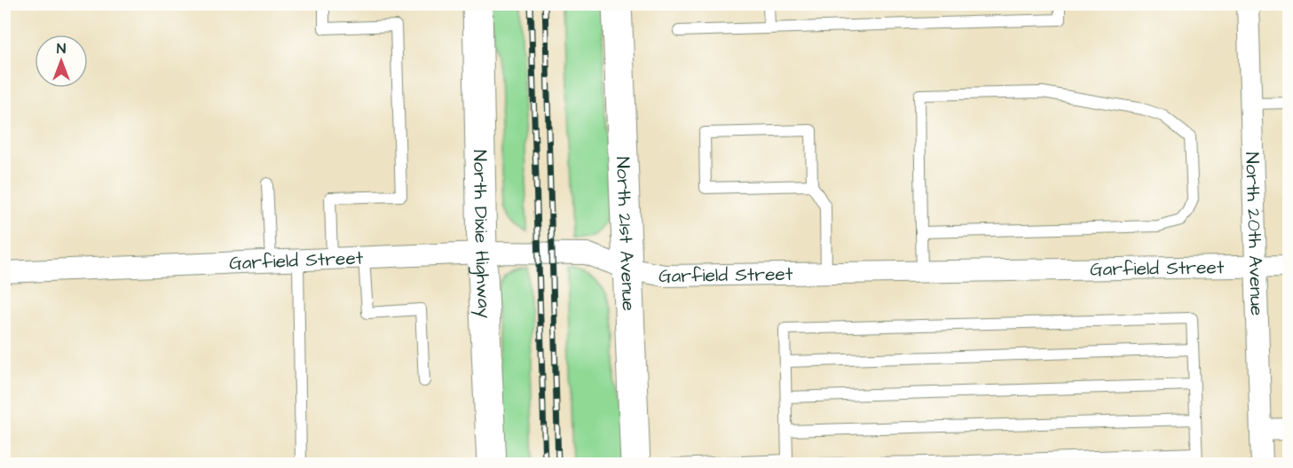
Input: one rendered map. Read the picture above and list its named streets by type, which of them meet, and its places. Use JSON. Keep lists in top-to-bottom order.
{
  "streets": {
    "main road": ["North Dixie Highway", "North 21st Avenue"],
    "street": ["North 20th Avenue", "Garfield Street"]
  },
  "crossings": [
    ["North Dixie Highway", "Garfield Street"],
    ["North 21st Avenue", "Garfield Street"],
    ["North 20th Avenue", "Garfield Street"]
  ],
  "north": "top"
}
